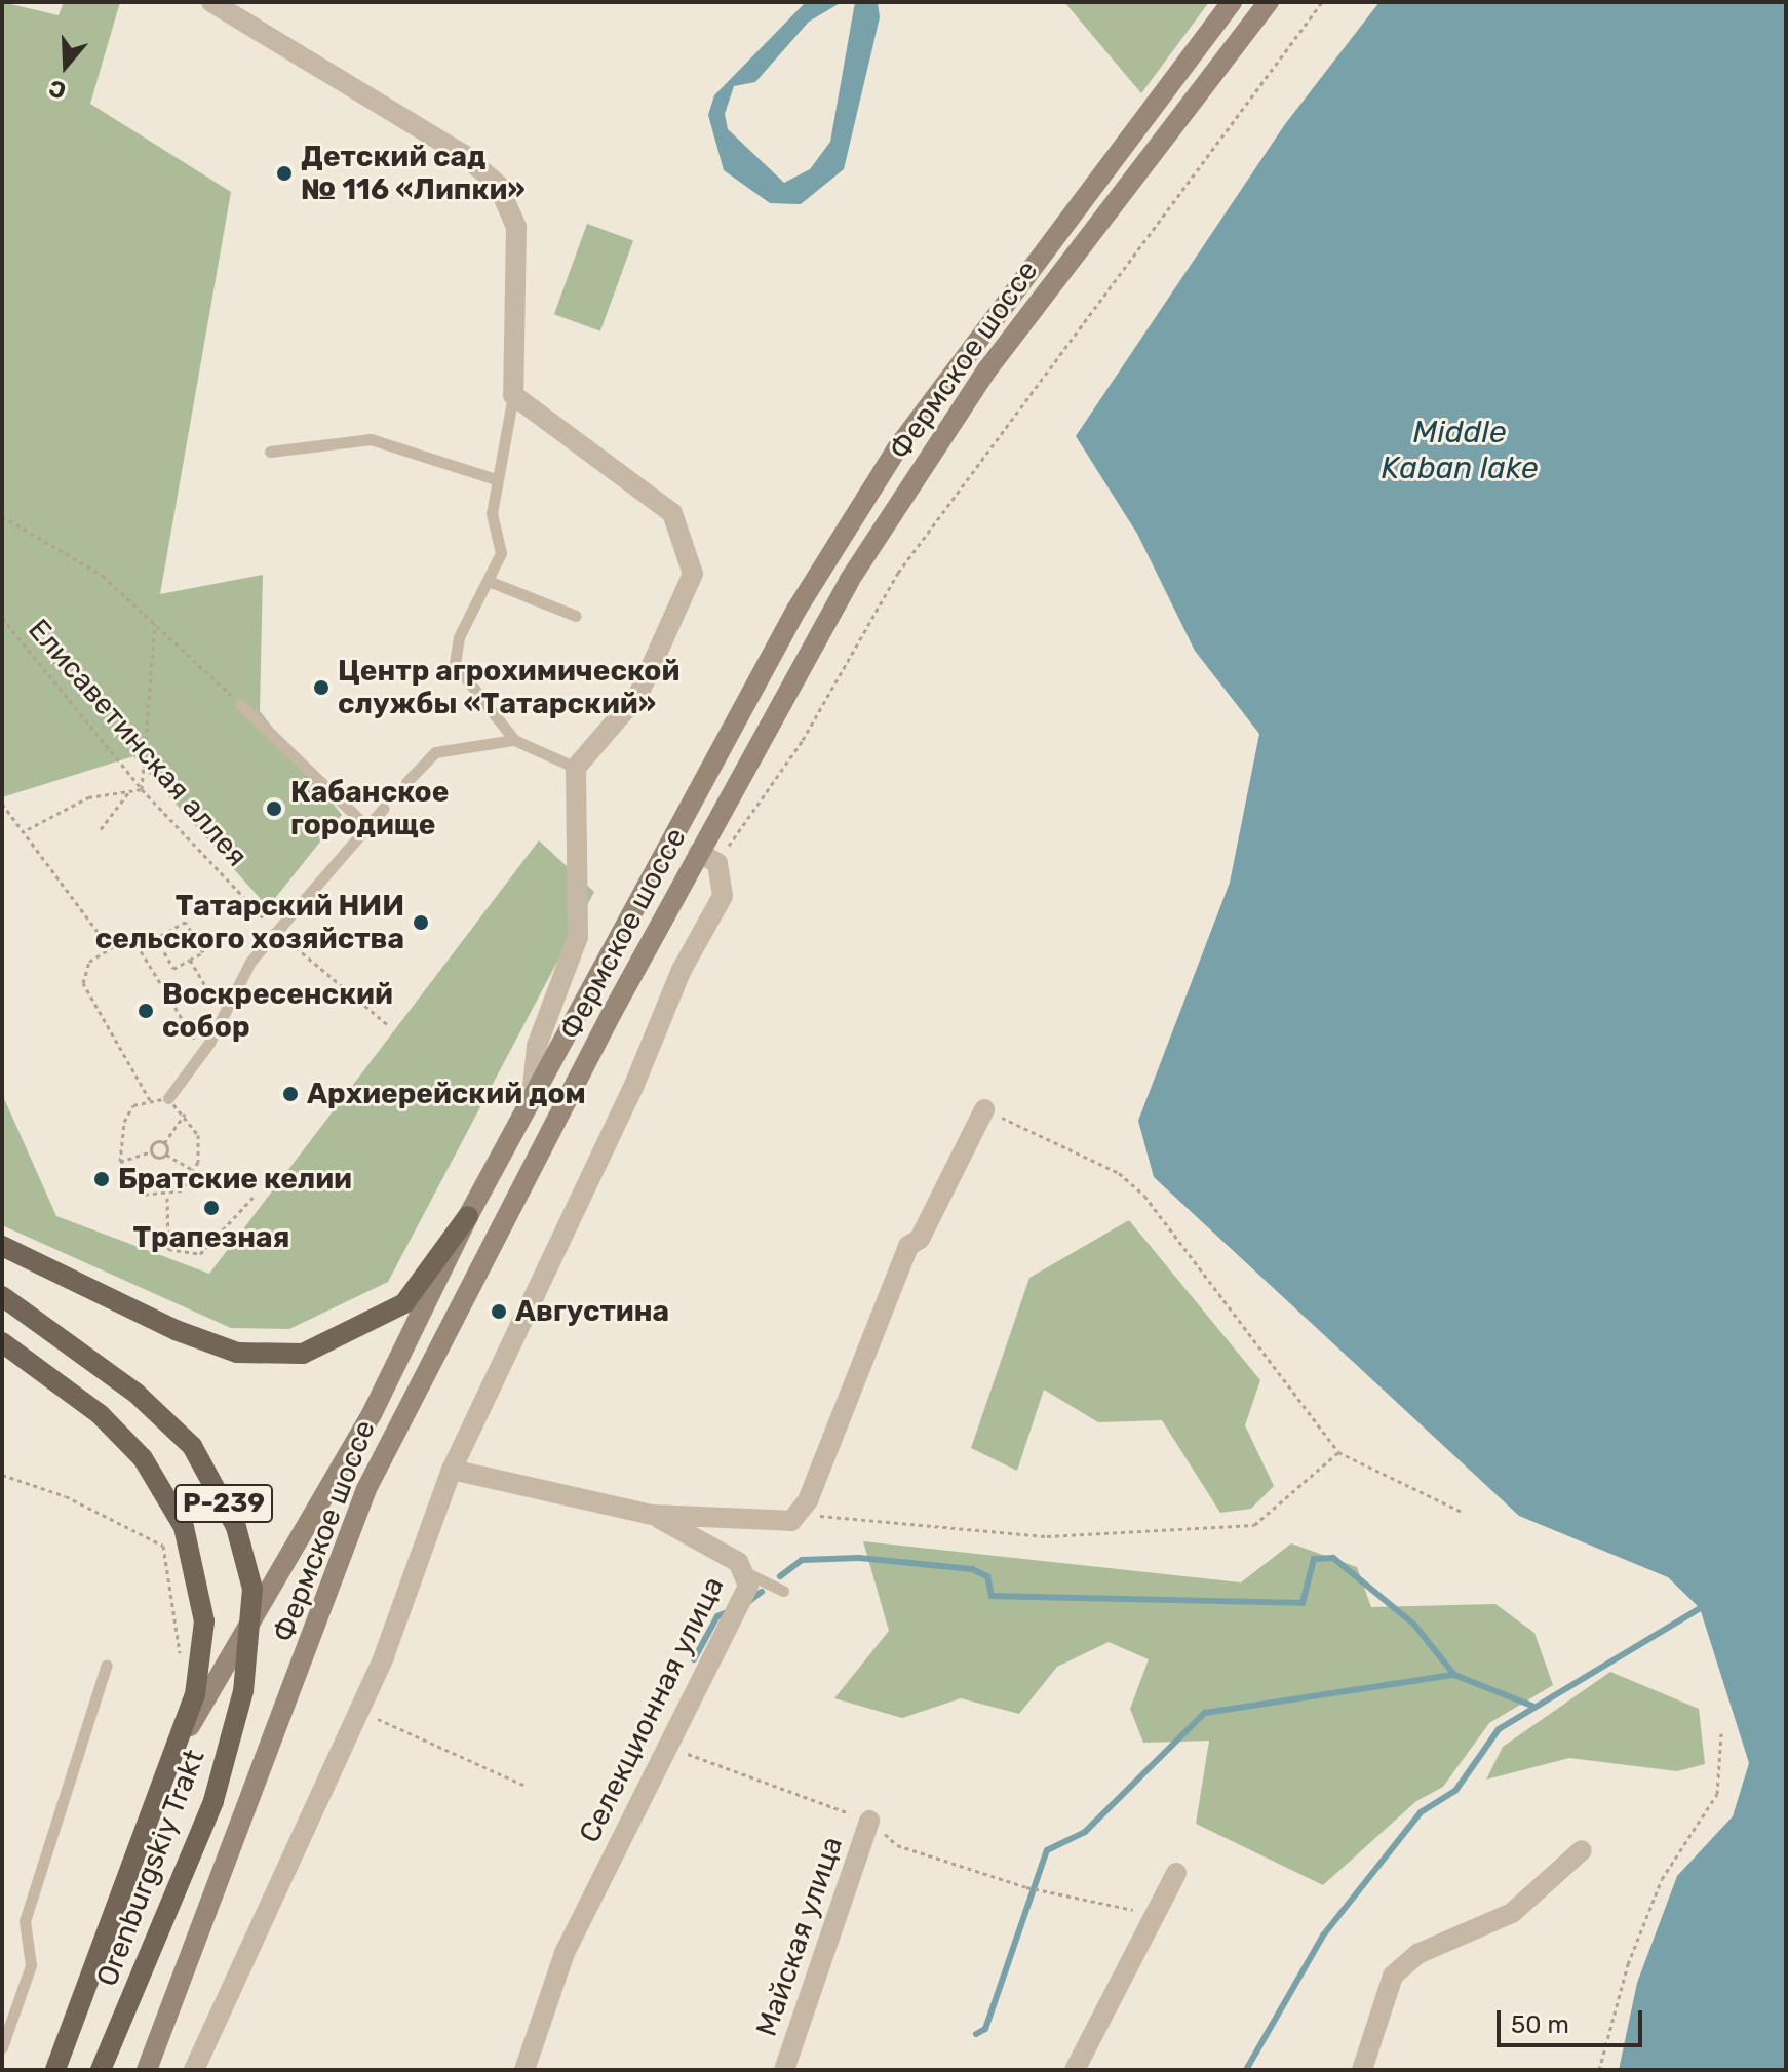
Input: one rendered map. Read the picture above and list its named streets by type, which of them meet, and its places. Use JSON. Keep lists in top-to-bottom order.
{
  "streets": {
    "main road": ["Фермское шоссе", "Р-239", "Orenburgskiy Trakt"],
    "street": ["Селекционная улица", "Майская улица"],
    "path": ["Елисаветинская аллея"]
  },
  "crossings": [
    ["Фермское шоссе", "Orenburgskiy Trakt"]
  ],
  "water": ["Middle Kaban lake"],
  "places": [
    "Детский сад № 116 «Липки»",
    "Центр агрохимической службы «Татарский»",
    "Кабанское городище",
    "Татарский НИИ сельского хозяйства",
    "Воскресенский собор",
    "Архиерейский дом",
    "Братские келии",
    "Трапезная",
    "Августина"
  ],
  "scale_bar": "50 m",
  "north": "bottom"
}
